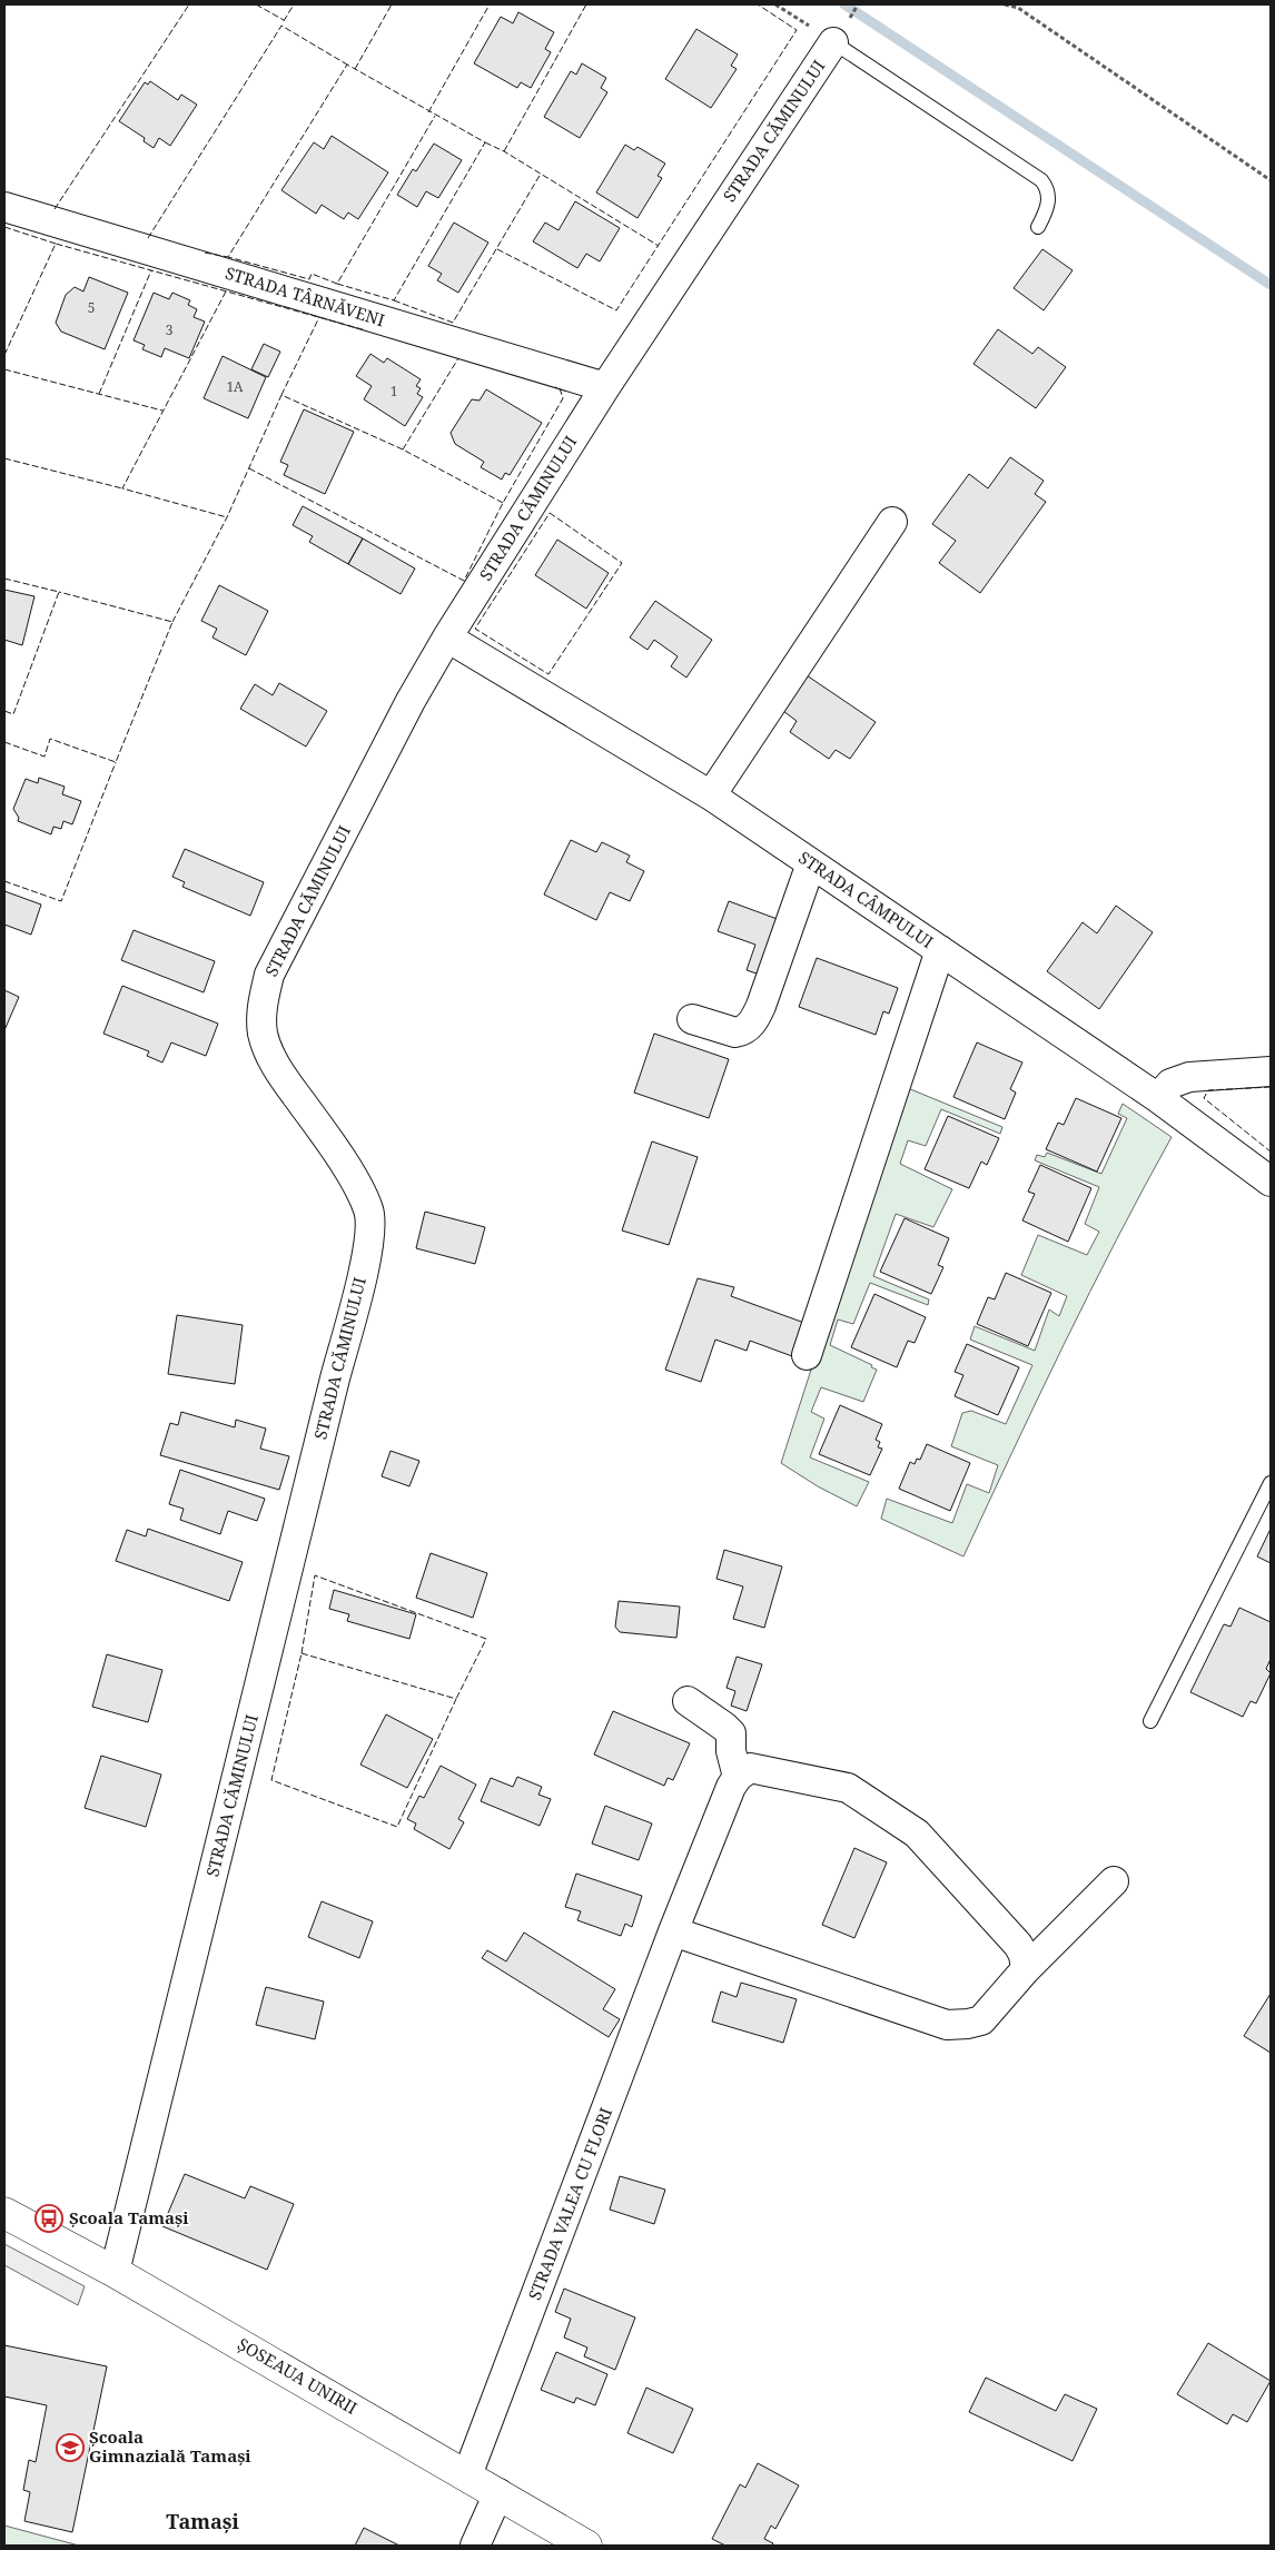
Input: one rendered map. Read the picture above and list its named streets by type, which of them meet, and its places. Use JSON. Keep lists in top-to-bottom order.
{
  "streets": {
    "main road": ["ȘOSEAUA UNIRII"],
    "street": [
      "STRADA CĂMINULUI",
      "STRADA TÂRNĂVENI",
      "STRADA CÂMPULUI",
      "STRADA VALEA CU FLORI"
    ]
  },
  "crossings": [
    ["STRADA CĂMINULUI", "STRADA TÂRNĂVENI"],
    ["STRADA CĂMINULUI", "STRADA CÂMPULUI"],
    ["STRADA CĂMINULUI", "ȘOSEAUA UNIRII"],
    ["STRADA VALEA CU FLORI", "ȘOSEAUA UNIRII"]
  ],
  "districts": ["Tamași"],
  "places": {
    "bus stop": ["Școala Tamași"],
    "school or university": ["Școala Gimnazială Tamași"]
  },
  "house_numbers": [
    "5",
    "3",
    "1A",
    "1"
  ]
}
